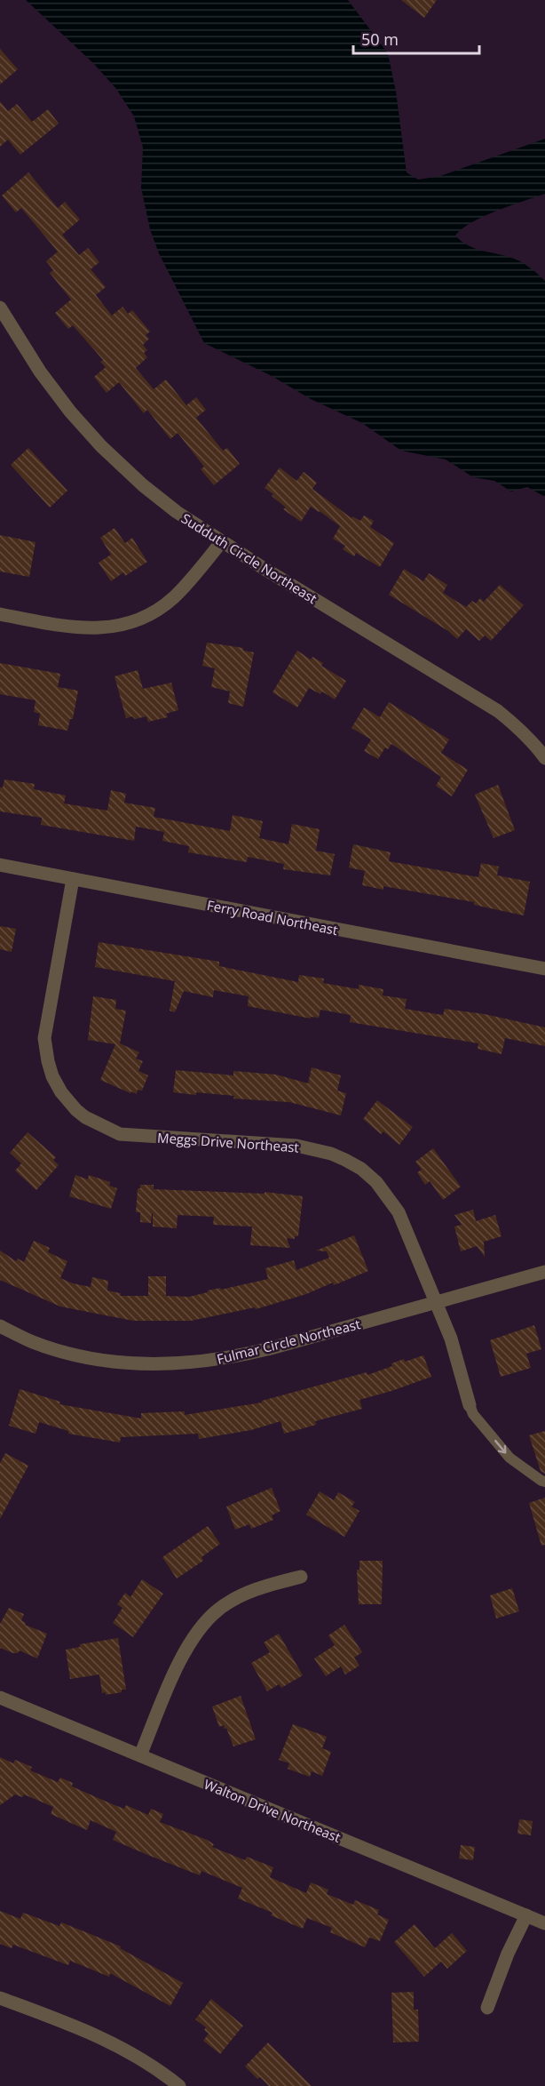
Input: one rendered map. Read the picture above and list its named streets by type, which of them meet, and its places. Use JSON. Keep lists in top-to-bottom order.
{
  "streets": {
    "street": [
      "Sudduth Circle Northeast",
      "Ferry Road Northeast",
      "Meggs Drive Northeast",
      "Fulmar Circle Northeast",
      "Walton Drive Northeast"
    ]
  },
  "crossings": [
    ["Ferry Road Northeast", "Meggs Drive Northeast"],
    ["Meggs Drive Northeast", "Fulmar Circle Northeast"]
  ],
  "scale_bar": "50 m"
}
